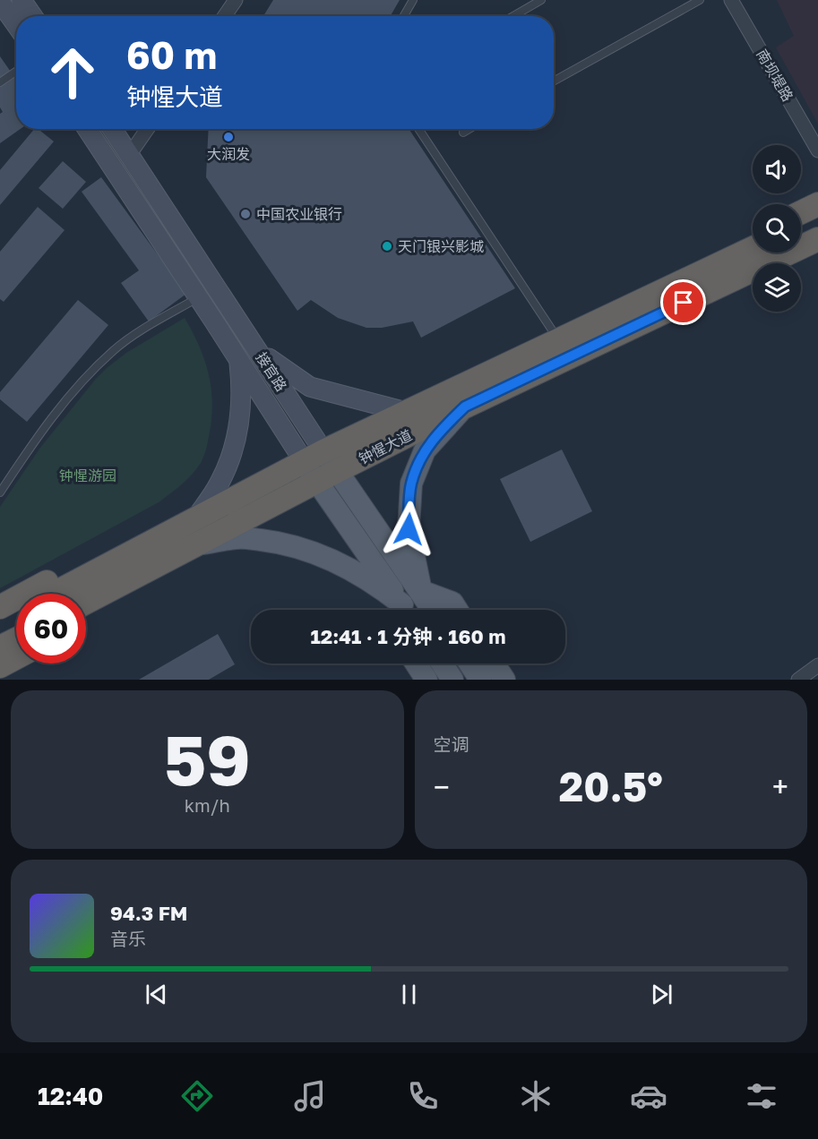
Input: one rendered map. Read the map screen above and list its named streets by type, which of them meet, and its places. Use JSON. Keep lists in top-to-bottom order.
{
  "streets": {
    "highway": ["钟惺大道"],
    "main road": ["接官路"],
    "street": ["南坝堤路"]
  },
  "crossings": [
    ["接官路", "钟惺大道"]
  ],
  "parks": ["钟惺游园"],
  "places": ["大润发", "中国农业银行", "天门银兴影城"],
  "page": {
    "turn": ["60 m", "钟惺大道"],
    "limit": "60",
    "trip": "12:41 · 1 分钟 · 160 m",
    "tile": [
      ["59", "km/h"],
      "空调"
    ],
    "heat": ["−", "20.5°", "+"],
    "song": ["94.3 FM", "音乐"],
    "tabs": "12:40"
  }
}
